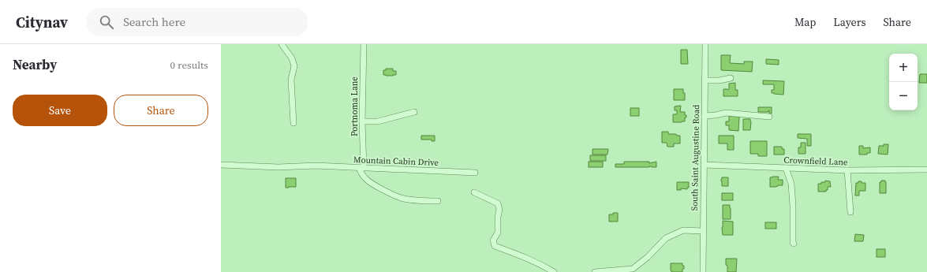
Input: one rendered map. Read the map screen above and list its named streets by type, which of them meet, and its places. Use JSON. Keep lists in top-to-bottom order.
{
  "streets": {
    "street": [
      "Portnoma Lane",
      "South Saint Augustine Road",
      "Mountain Cabin Drive",
      "Crownfield Lane"
    ]
  },
  "crossings": [
    ["Portnoma Lane", "Mountain Cabin Drive"],
    ["South Saint Augustine Road", "Crownfield Lane"]
  ],
  "page": {
    "header": "Citynav",
    "search": "Search here",
    "nav": ["Map", "Layers", "Share"],
    "heading": ["Nearby", "0 results"],
    "map_buttons": ["+", "−"],
    "buttons": ["Save", "Share"]
  }
}
